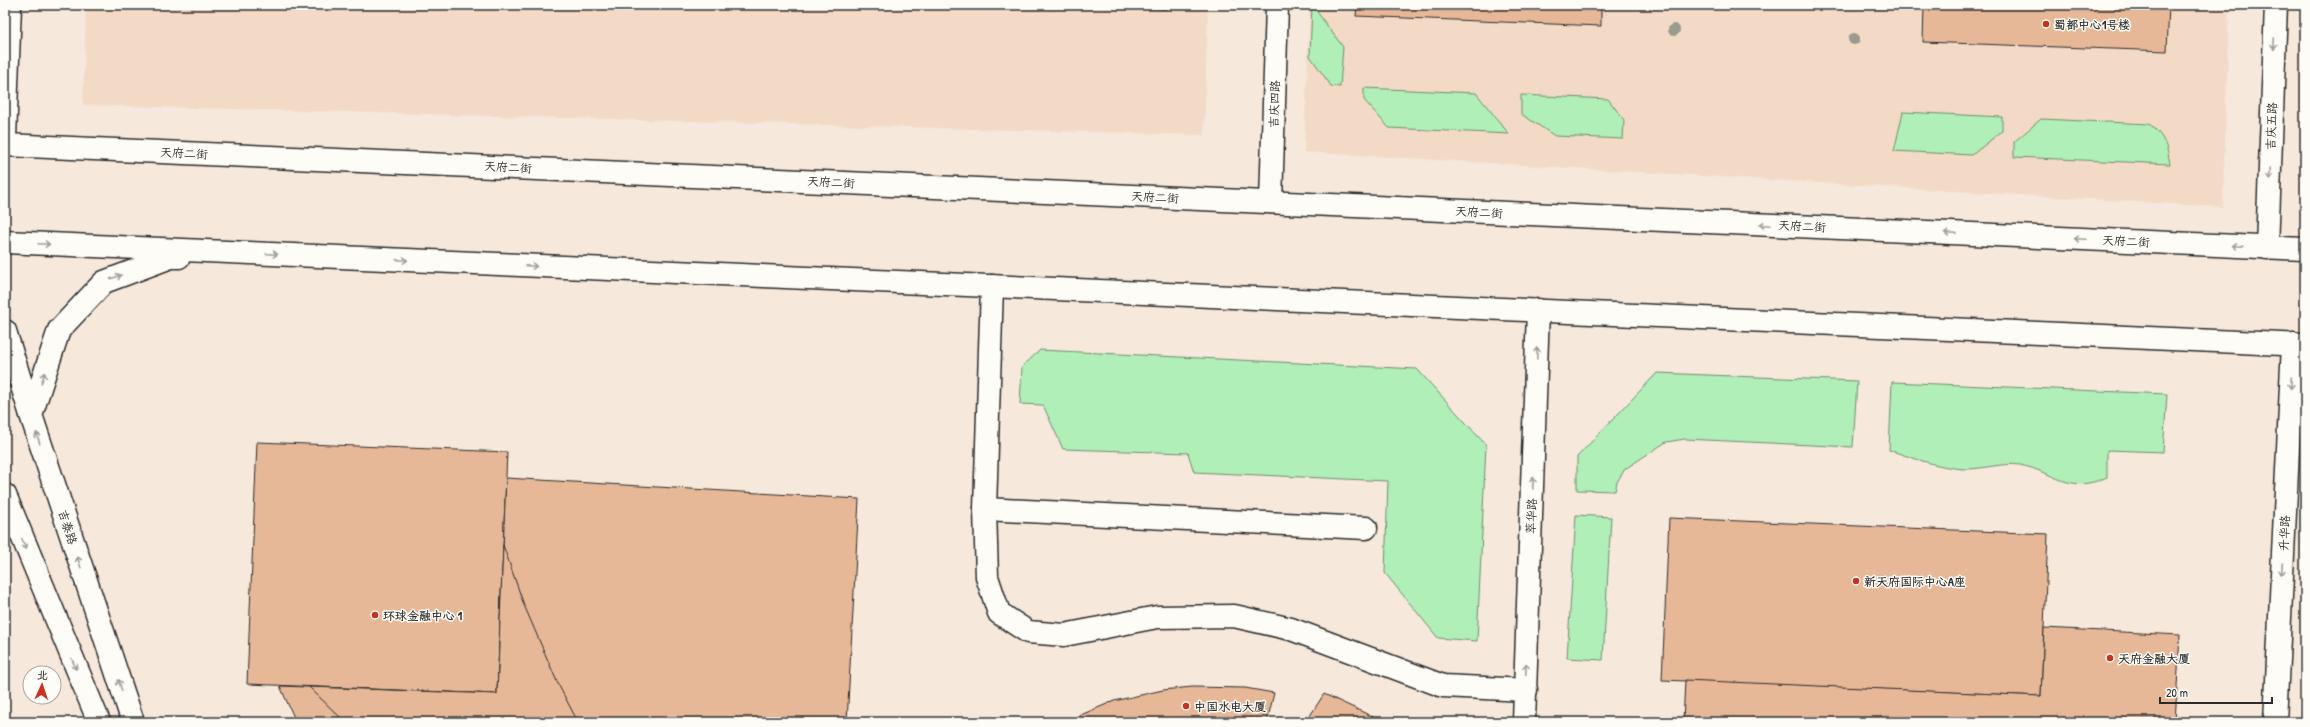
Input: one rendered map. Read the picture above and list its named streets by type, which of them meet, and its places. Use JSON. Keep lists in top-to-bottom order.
{
  "streets": {
    "main road": [
      "吉庆四路",
      "吉庆五路",
      "天府二街",
      "萃华路",
      "吉泰路",
      "升华路"
    ]
  },
  "crossings": [
    ["吉庆四路", "天府二街"],
    ["吉庆五路", "天府二街"]
  ],
  "one_way": ["吉庆五路", "萃华路", "升华路"],
  "places": [
    "蜀都中心1号楼",
    "新天府国际中心A座",
    "环球金融中心 1",
    "天府金融大厦",
    "中国水电大厦"
  ],
  "scale_bar": "20 m",
  "north": "top"
}
